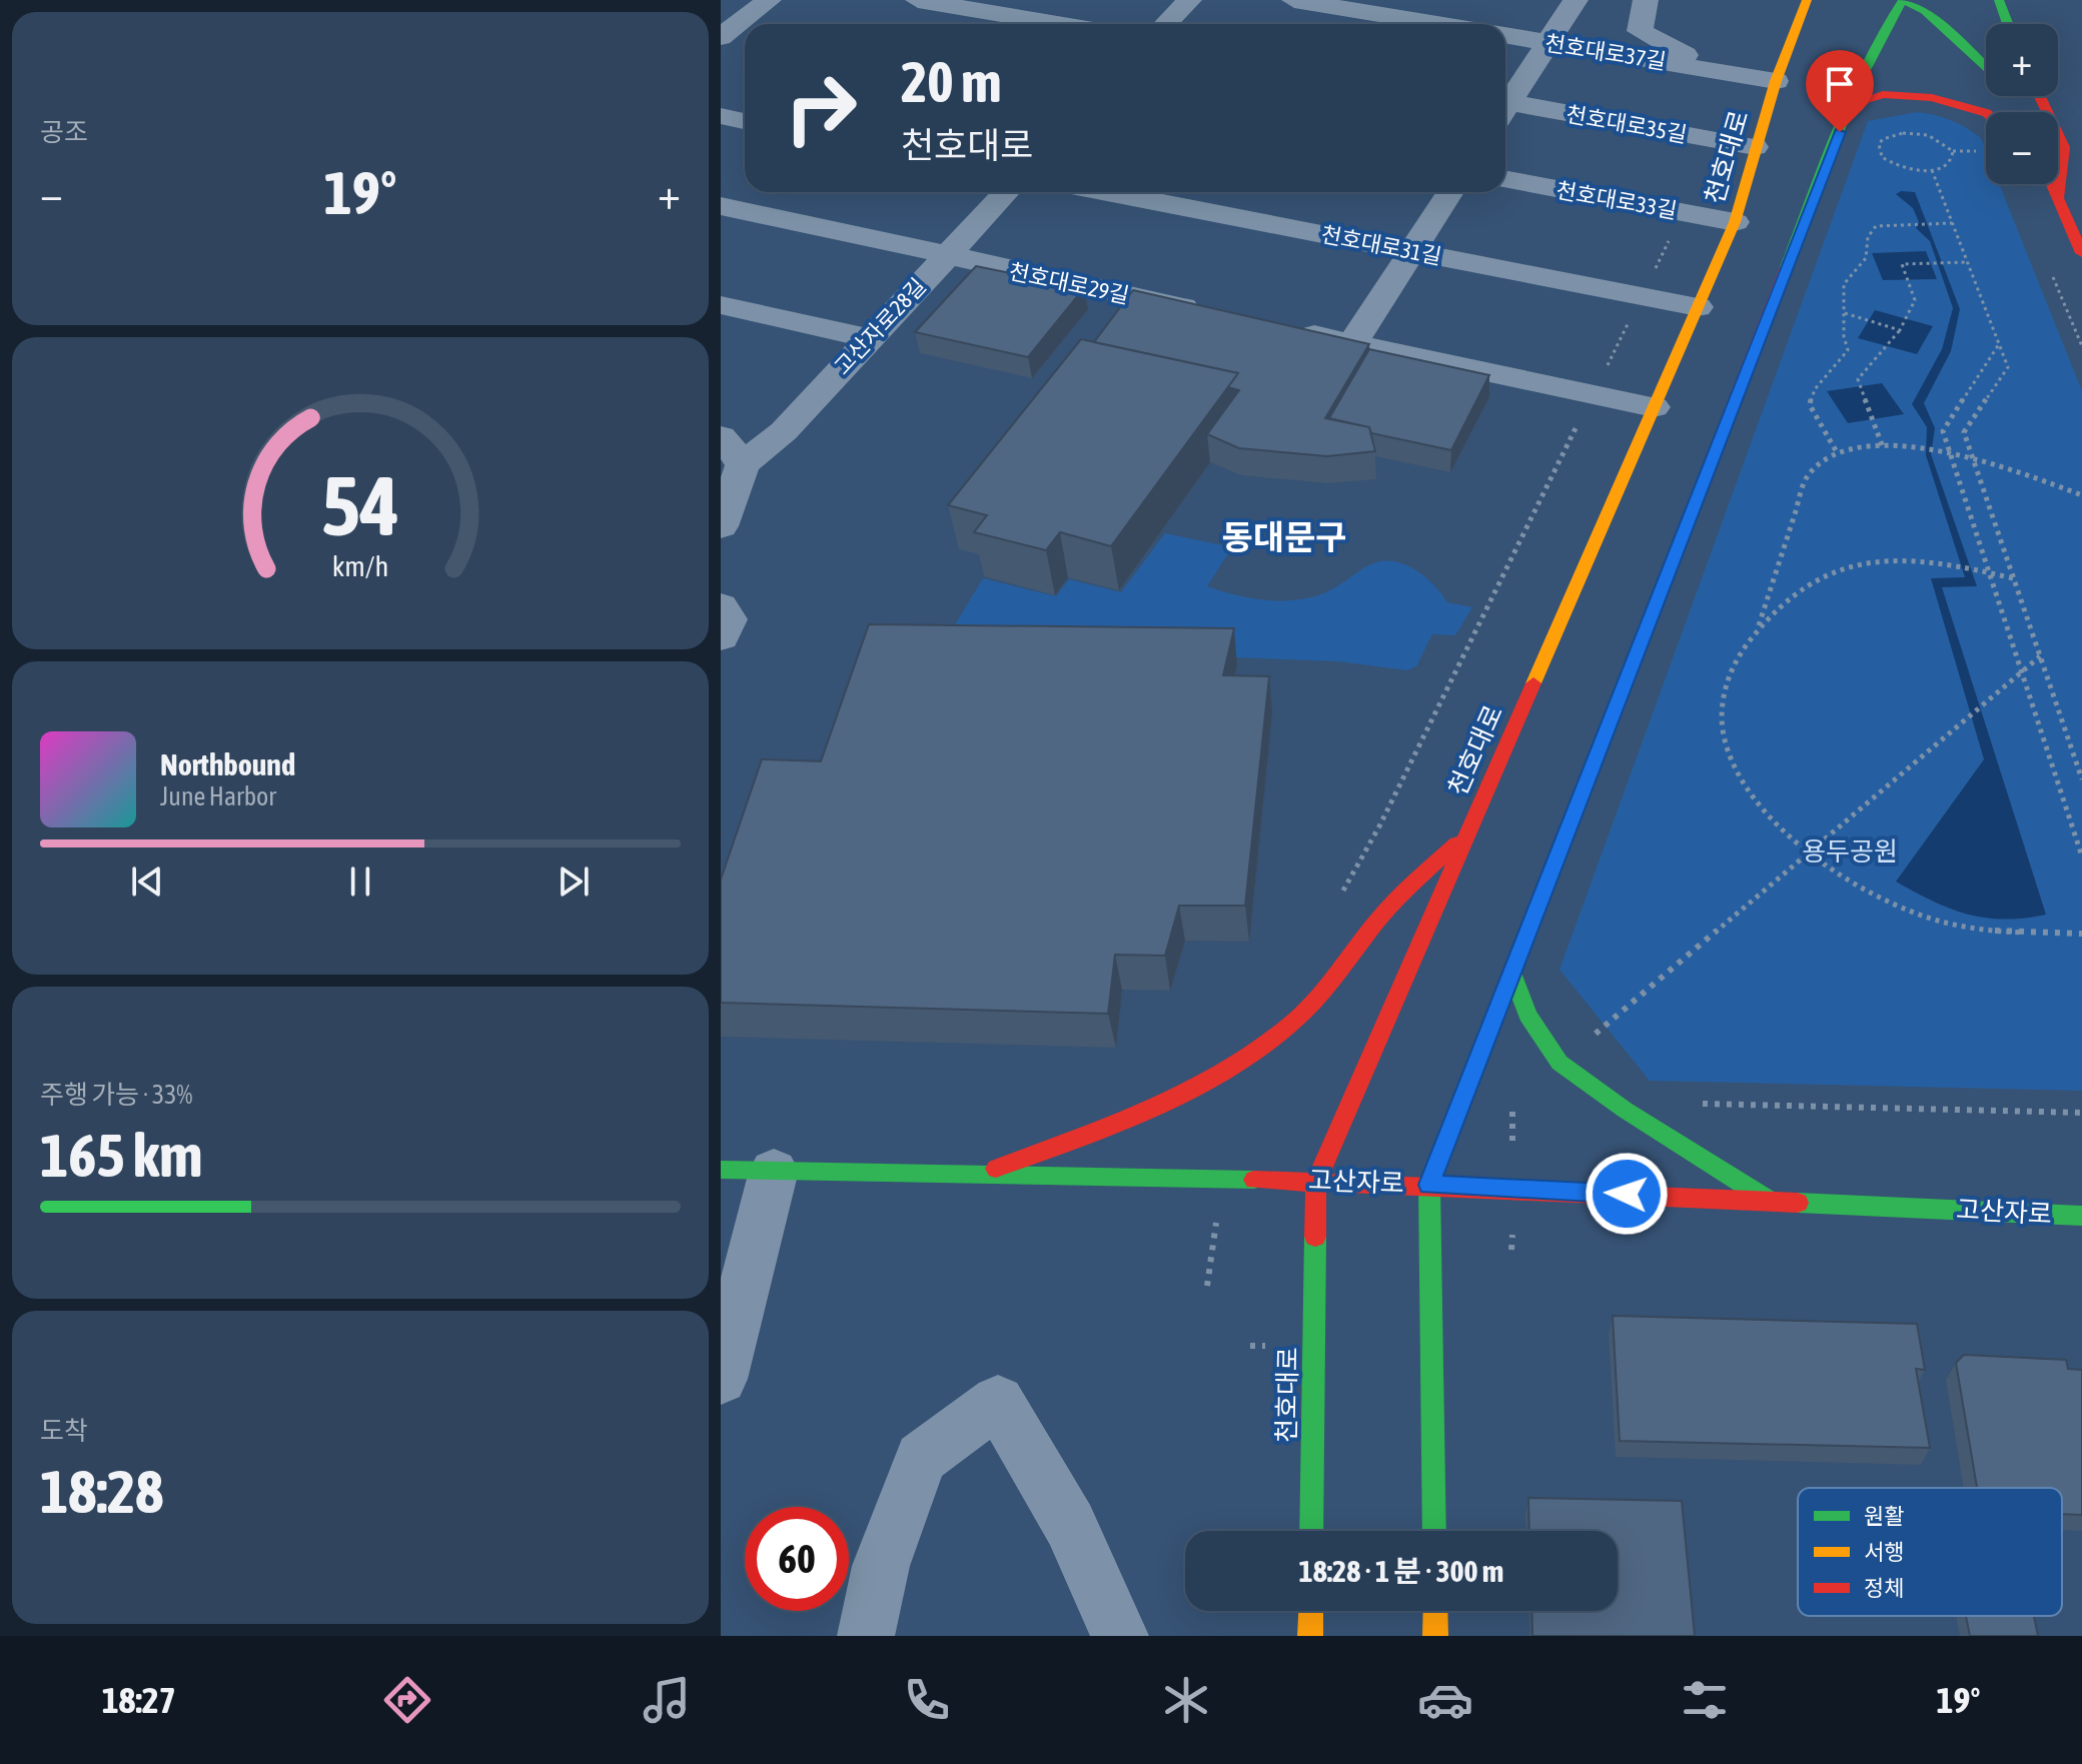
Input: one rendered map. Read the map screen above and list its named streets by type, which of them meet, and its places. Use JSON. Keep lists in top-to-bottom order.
{
  "streets": {
    "main road": ["천호대로", "고산자로"],
    "street": [
      "천호대로37길",
      "천호대로35길",
      "천호대로33길",
      "천호대로31길",
      "천호대로29길",
      "고산자로28길"
    ]
  },
  "crossings": [
    ["천호대로37길", "천호대로"],
    ["천호대로35길", "천호대로"],
    ["천호대로", "천호대로33길"],
    ["천호대로", "천호대로31길"],
    ["천호대로", "고산자로"],
    ["천호대로29길", "고산자로28길"]
  ],
  "districts": ["동대문구"],
  "parks": ["용두공원"],
  "legend": ["원활", "서행", "정체"],
  "page": {
    "tile": [
      "공조",
      ["주행 가능 · 33%", "165 km"],
      ["도착", "18:28"]
    ],
    "map_buttons": ["+", "−"],
    "turn": ["20 m", "천호대로"],
    "heat": ["−", "19°", "+"],
    "song": ["Northbound", "June Harbor"],
    "limit": "60",
    "trip": "18:28 · 1 분 · 300 m",
    "tabs": ["18:27", "19°"],
    "gauge": ["54", "km/h"]
  }
}
